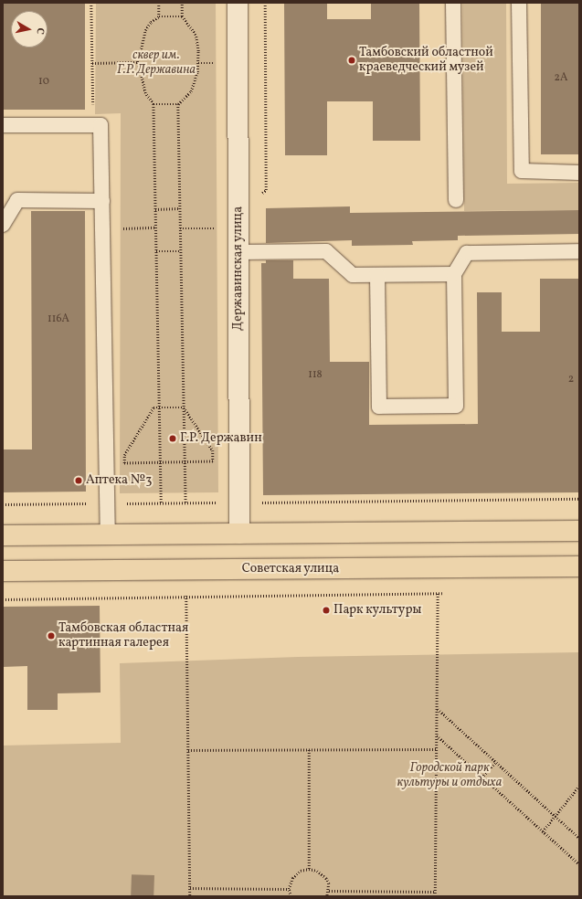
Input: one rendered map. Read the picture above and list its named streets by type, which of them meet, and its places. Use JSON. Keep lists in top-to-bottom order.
{
  "streets": {
    "main road": ["Советская улица"],
    "street": ["Державинская улица"]
  },
  "parks": ["сквер им. Г.Р. Державина", "Городской парк культуры и отдыха"],
  "places": [
    "Тамбовский областной краеведческий музей",
    "Г.Р. Державин",
    "Аптека №3",
    "Парк культуры",
    "Тамбовская областная картинная галерея"
  ],
  "house_numbers": [
    "2А",
    "10",
    "116А",
    "118",
    "2"
  ],
  "north": "right"
}
